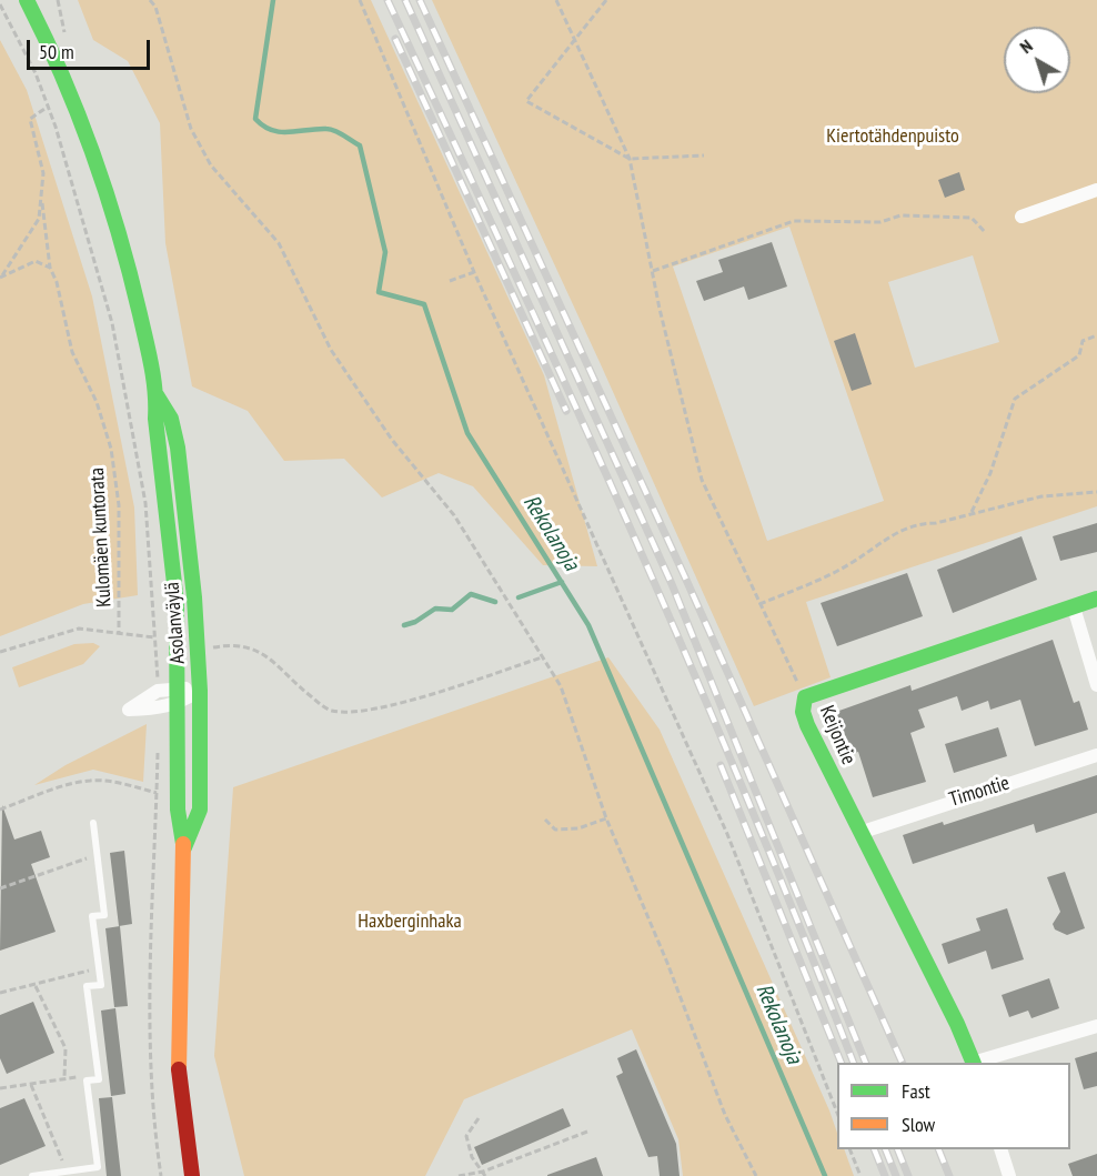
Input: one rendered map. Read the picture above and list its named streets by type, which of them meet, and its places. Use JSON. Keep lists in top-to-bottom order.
{
  "streets": {
    "main road": ["Asolanväylä", "Keijontie"],
    "street": ["Timontie"],
    "path": ["Kulomäen kuntorata"]
  },
  "crossings": [
    ["Keijontie", "Timontie"]
  ],
  "water": ["Rekolanoja"],
  "parks": ["Kiertotähdenpuisto", "Haxberginhaka"],
  "legend": ["Fast", "Slow"],
  "scale_bar": "50 m",
  "north": "top left"
}
